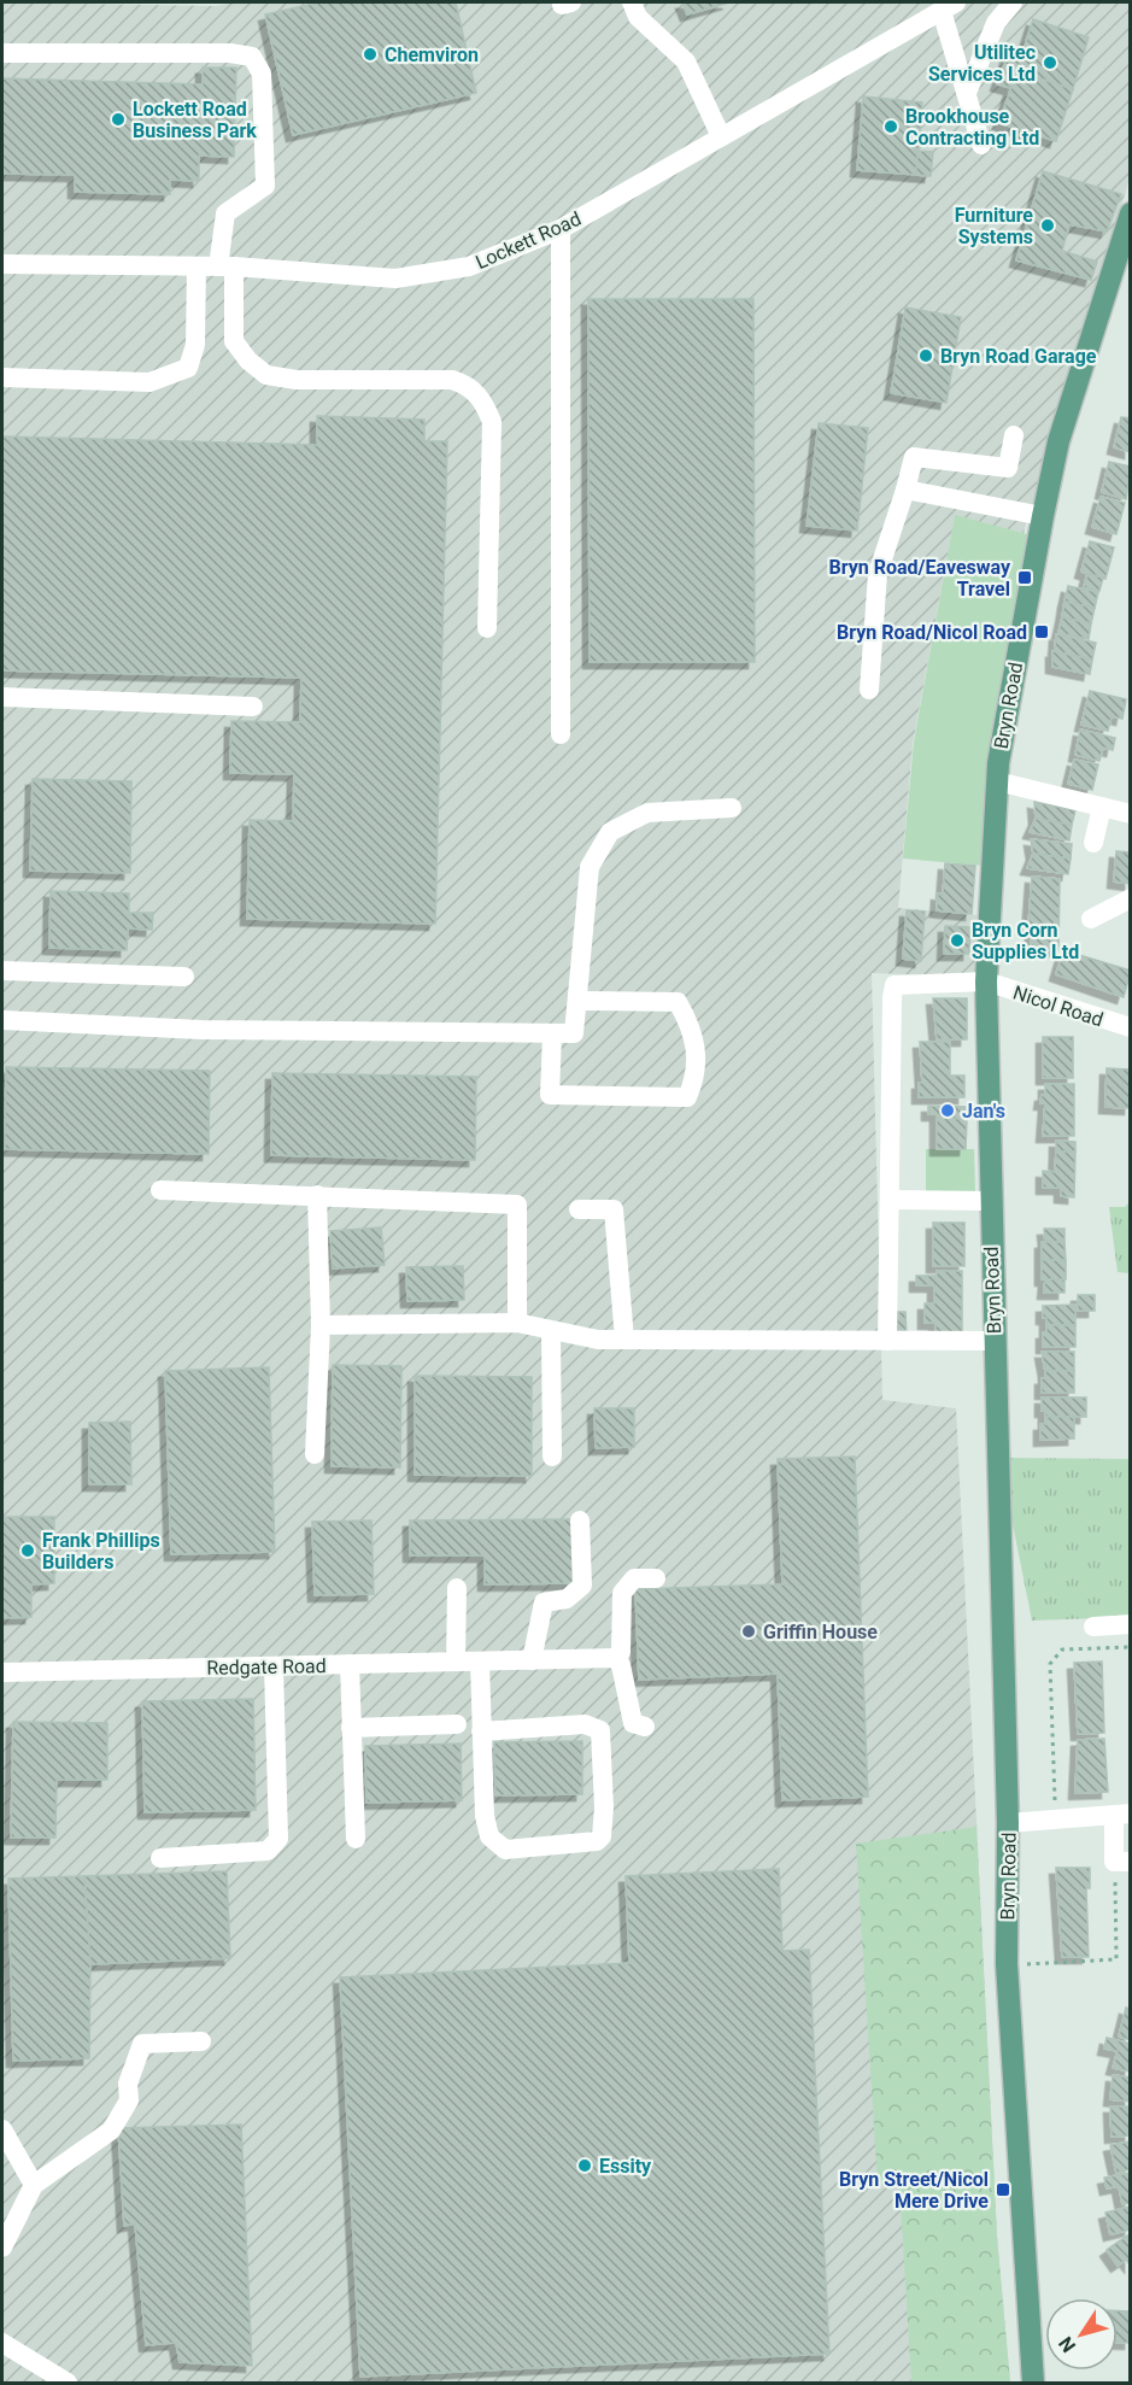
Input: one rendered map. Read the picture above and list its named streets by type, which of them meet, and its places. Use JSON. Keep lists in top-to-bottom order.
{
  "streets": {
    "main road": ["Bryn Road"],
    "street": ["Lockett Road", "Nicol Road", "Redgate Road"]
  },
  "crossings": [
    ["Bryn Road", "Nicol Road"]
  ],
  "places": {
    "other": [
      "Chemviron",
      "Utilitec Services Ltd",
      "Lockett Road Business Park",
      "Brookhouse Contracting Ltd",
      "Furniture Systems",
      "Bryn Road Garage",
      "Bryn Corn Supplies Ltd",
      "Jan's",
      "Frank Phillips Builders",
      "Griffin House",
      "Essity"
    ],
    "transit": ["Bryn Road/Eavesway Travel", "Bryn Road/Nicol Road", "Bryn Street/Nicol Mere Drive"]
  },
  "north": "bottom left"
}
